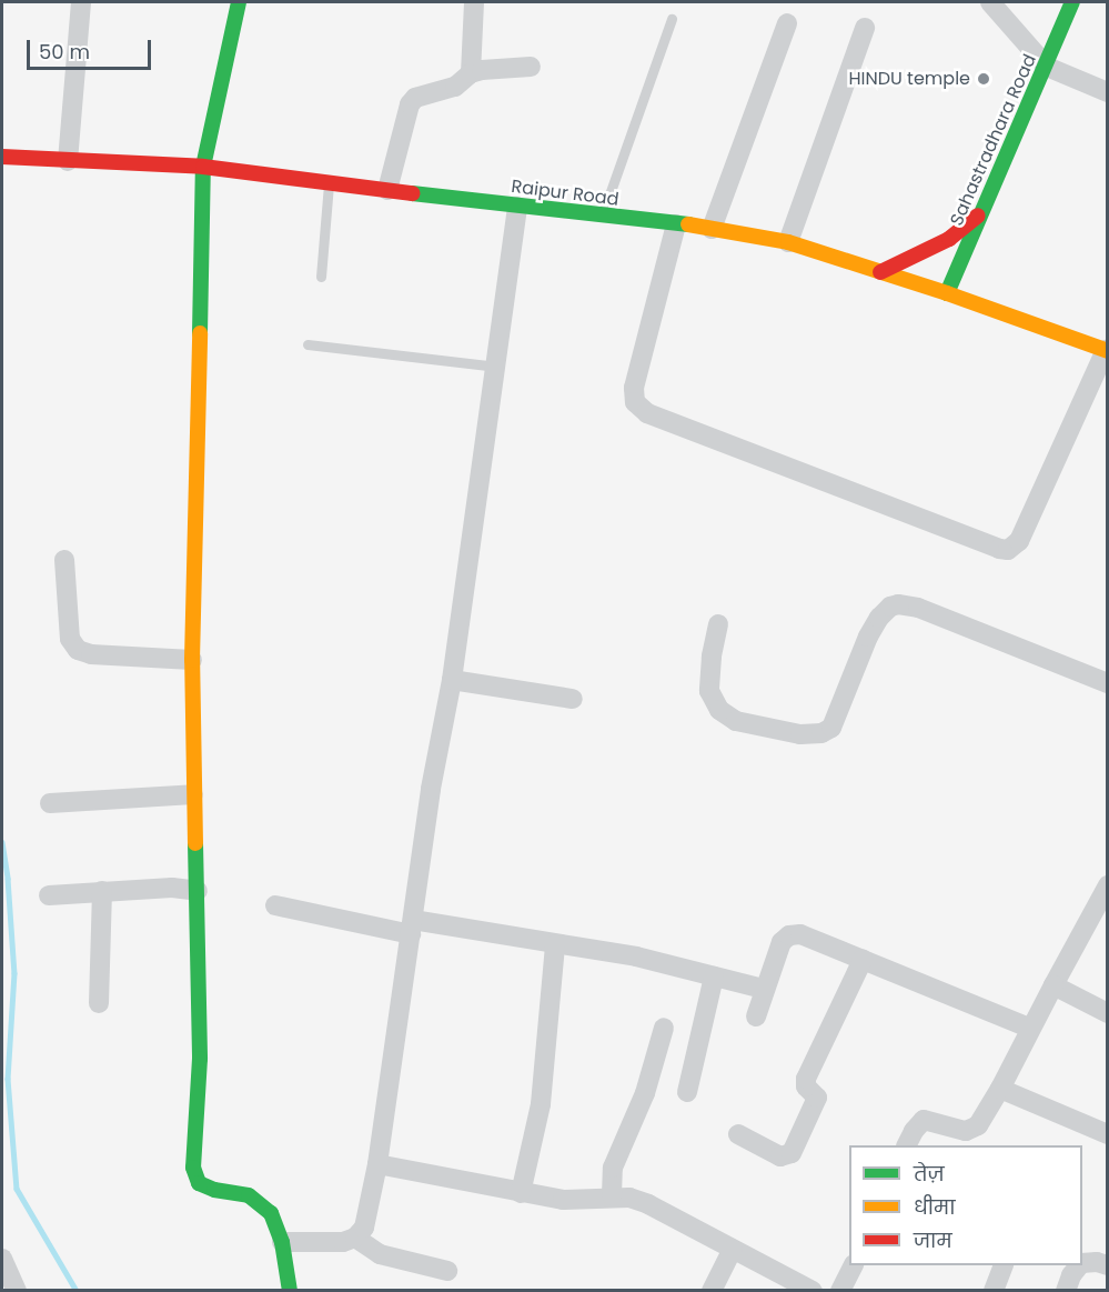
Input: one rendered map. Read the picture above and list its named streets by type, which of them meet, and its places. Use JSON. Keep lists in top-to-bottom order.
{
  "streets": {
    "main road": ["Sahastradhara Road", "Raipur Road"]
  },
  "crossings": [
    ["Sahastradhara Road", "Raipur Road"]
  ],
  "places": ["HINDU temple"],
  "legend": ["तेज़", "धीमा", "जाम"],
  "scale_bar": "50 m"
}
